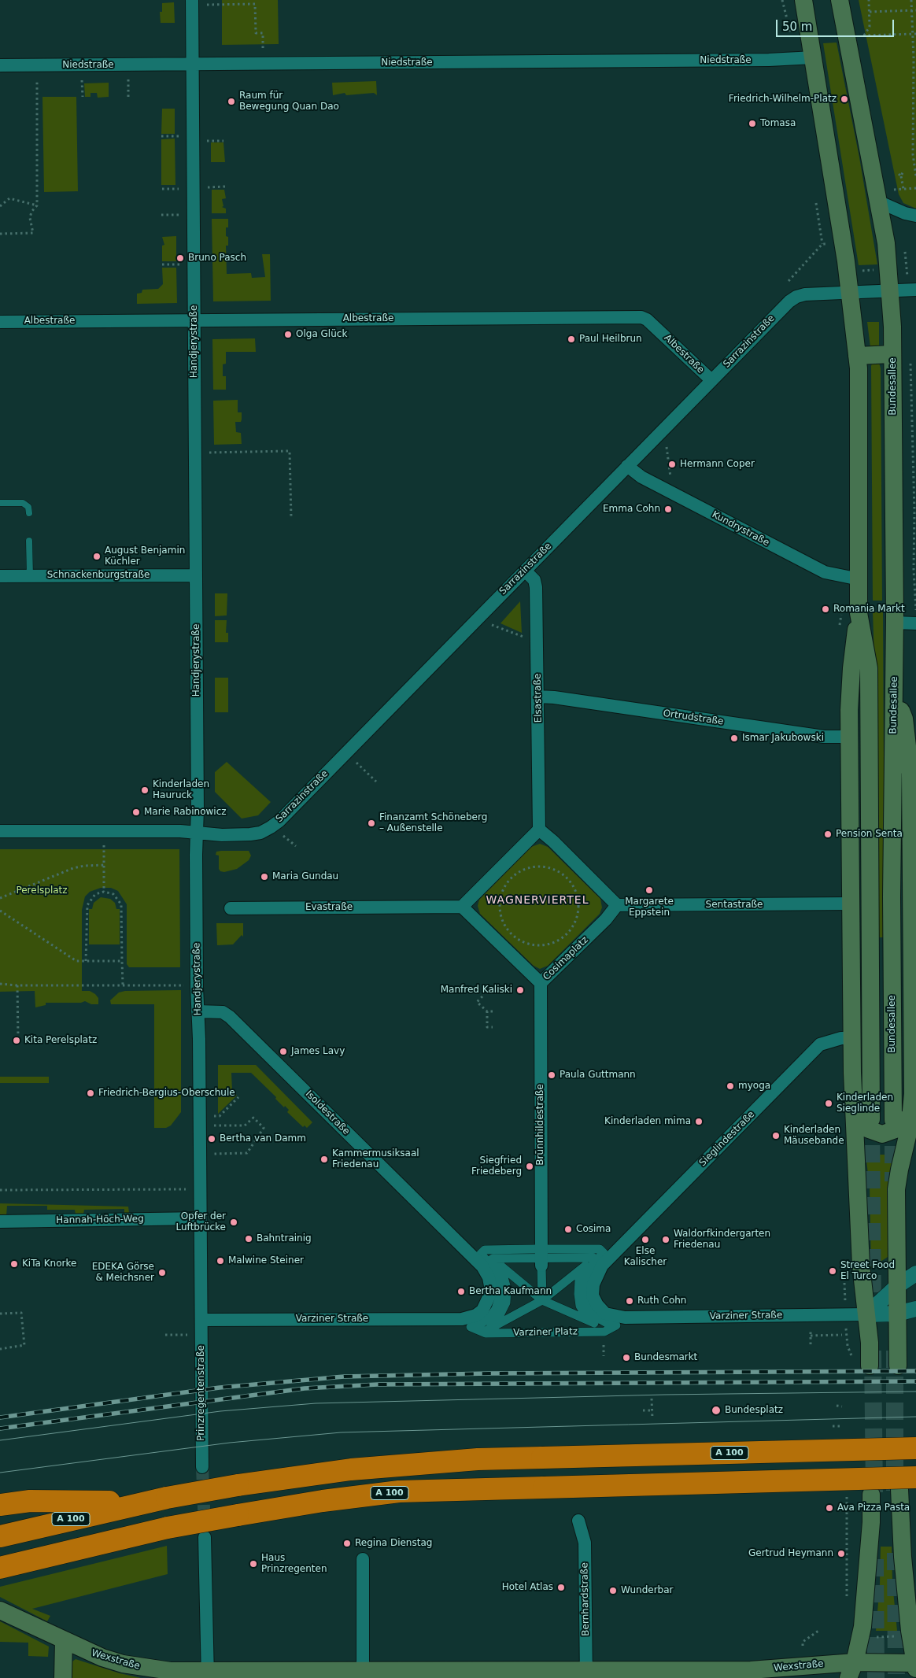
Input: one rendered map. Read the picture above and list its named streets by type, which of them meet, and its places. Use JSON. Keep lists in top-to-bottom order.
{
  "streets": {
    "highway": ["A 100"],
    "main road": ["Bundesallee", "Wexstraße"],
    "street": [
      "Niedstraße",
      "Albestraße",
      "Handjerystraße",
      "Sarrazinstraße",
      "Kundrystraße",
      "Schnackenburgstraße",
      "Elsastraße",
      "Ortrudstraße",
      "Sentastraße",
      "Evastraße",
      "Cosimaplatz",
      "Isoldestraße",
      "Brünnhildestraße",
      "Sieglindestraße",
      "Hannah-Höch-Weg",
      "Varziner Straße",
      "Varziner Platz",
      "Prinzregentenstraße",
      "Bernhardstraße"
    ]
  },
  "crossings": [
    ["Niedstraße", "Handjerystraße"],
    ["Albestraße", "Handjerystraße"],
    ["Albestraße", "Sarrazinstraße"],
    ["Handjerystraße", "Sarrazinstraße"],
    ["Handjerystraße", "Schnackenburgstraße"],
    ["Handjerystraße", "Isoldestraße"],
    ["Handjerystraße", "Hannah-Höch-Weg"],
    ["Handjerystraße", "Varziner Straße"],
    ["Handjerystraße", "Prinzregentenstraße"],
    ["Sarrazinstraße", "Bundesallee"],
    ["Sarrazinstraße", "Kundrystraße"],
    ["Sarrazinstraße", "Elsastraße"],
    ["Elsastraße", "Ortrudstraße"],
    ["Sentastraße", "Cosimaplatz"],
    ["Evastraße", "Cosimaplatz"],
    ["Cosimaplatz", "Brünnhildestraße"],
    ["Isoldestraße", "Varziner Straße"],
    ["Sieglindestraße", "Varziner Straße"],
    ["Sieglindestraße", "Varziner Platz"],
    ["Varziner Straße", "Varziner Platz"],
    ["Varziner Straße", "Prinzregentenstraße"],
    ["Bernhardstraße", "Wexstraße"]
  ],
  "districts": ["WAGNERVIERTEL"],
  "parks": ["Perelsplatz"],
  "places": [
    "Friedrich-Wilhelm-Platz",
    "Raum für Bewegung Quan Dao",
    "Tomasa",
    "Bruno Pasch",
    "Olga Glück",
    "Paul Heilbrun",
    "Hermann Coper",
    "Emma Cohn",
    "August Benjamin Küchler",
    "Romania Markt",
    "Ismar Jakubowski",
    "Kinderladen Hauruck",
    "Marie Rabinowicz",
    "Finanzamt Schöneberg – Außenstelle",
    "Pension Senta",
    "Maria Gundau",
    "Margarete Eppstein",
    "Manfred Kaliski",
    "Kita Perelsplatz",
    "James Lavy",
    "Paula Guttmann",
    "myoga",
    "Friedrich-Bergius-Oberschule",
    "Kinderladen Sieglinde",
    "Kinderladen mima",
    "Kinderladen Mäusebande",
    "Bertha van Damm",
    "Kammermusiksaal Friedenau",
    "Siegfried Friedeberg",
    "Opfer der Luftbrücke",
    "Cosima",
    "Bahntrainig",
    "Else Kalischer",
    "Waldorfkindergarten Friedenau",
    "Malwine Steiner",
    "KiTa Knorke",
    "Street Food El Turco",
    "EDEKA Görse & Meichsner",
    "Bertha Kaufmann",
    "Ruth Cohn",
    "Bundesmarkt",
    "Bundesplatz",
    "Ava Pizza Pasta",
    "Regina Dienstag",
    "Gertrud Heymann",
    "Haus Prinzregenten",
    "Hotel Atlas",
    "Wunderbar"
  ],
  "scale_bar": "50 m"
}
